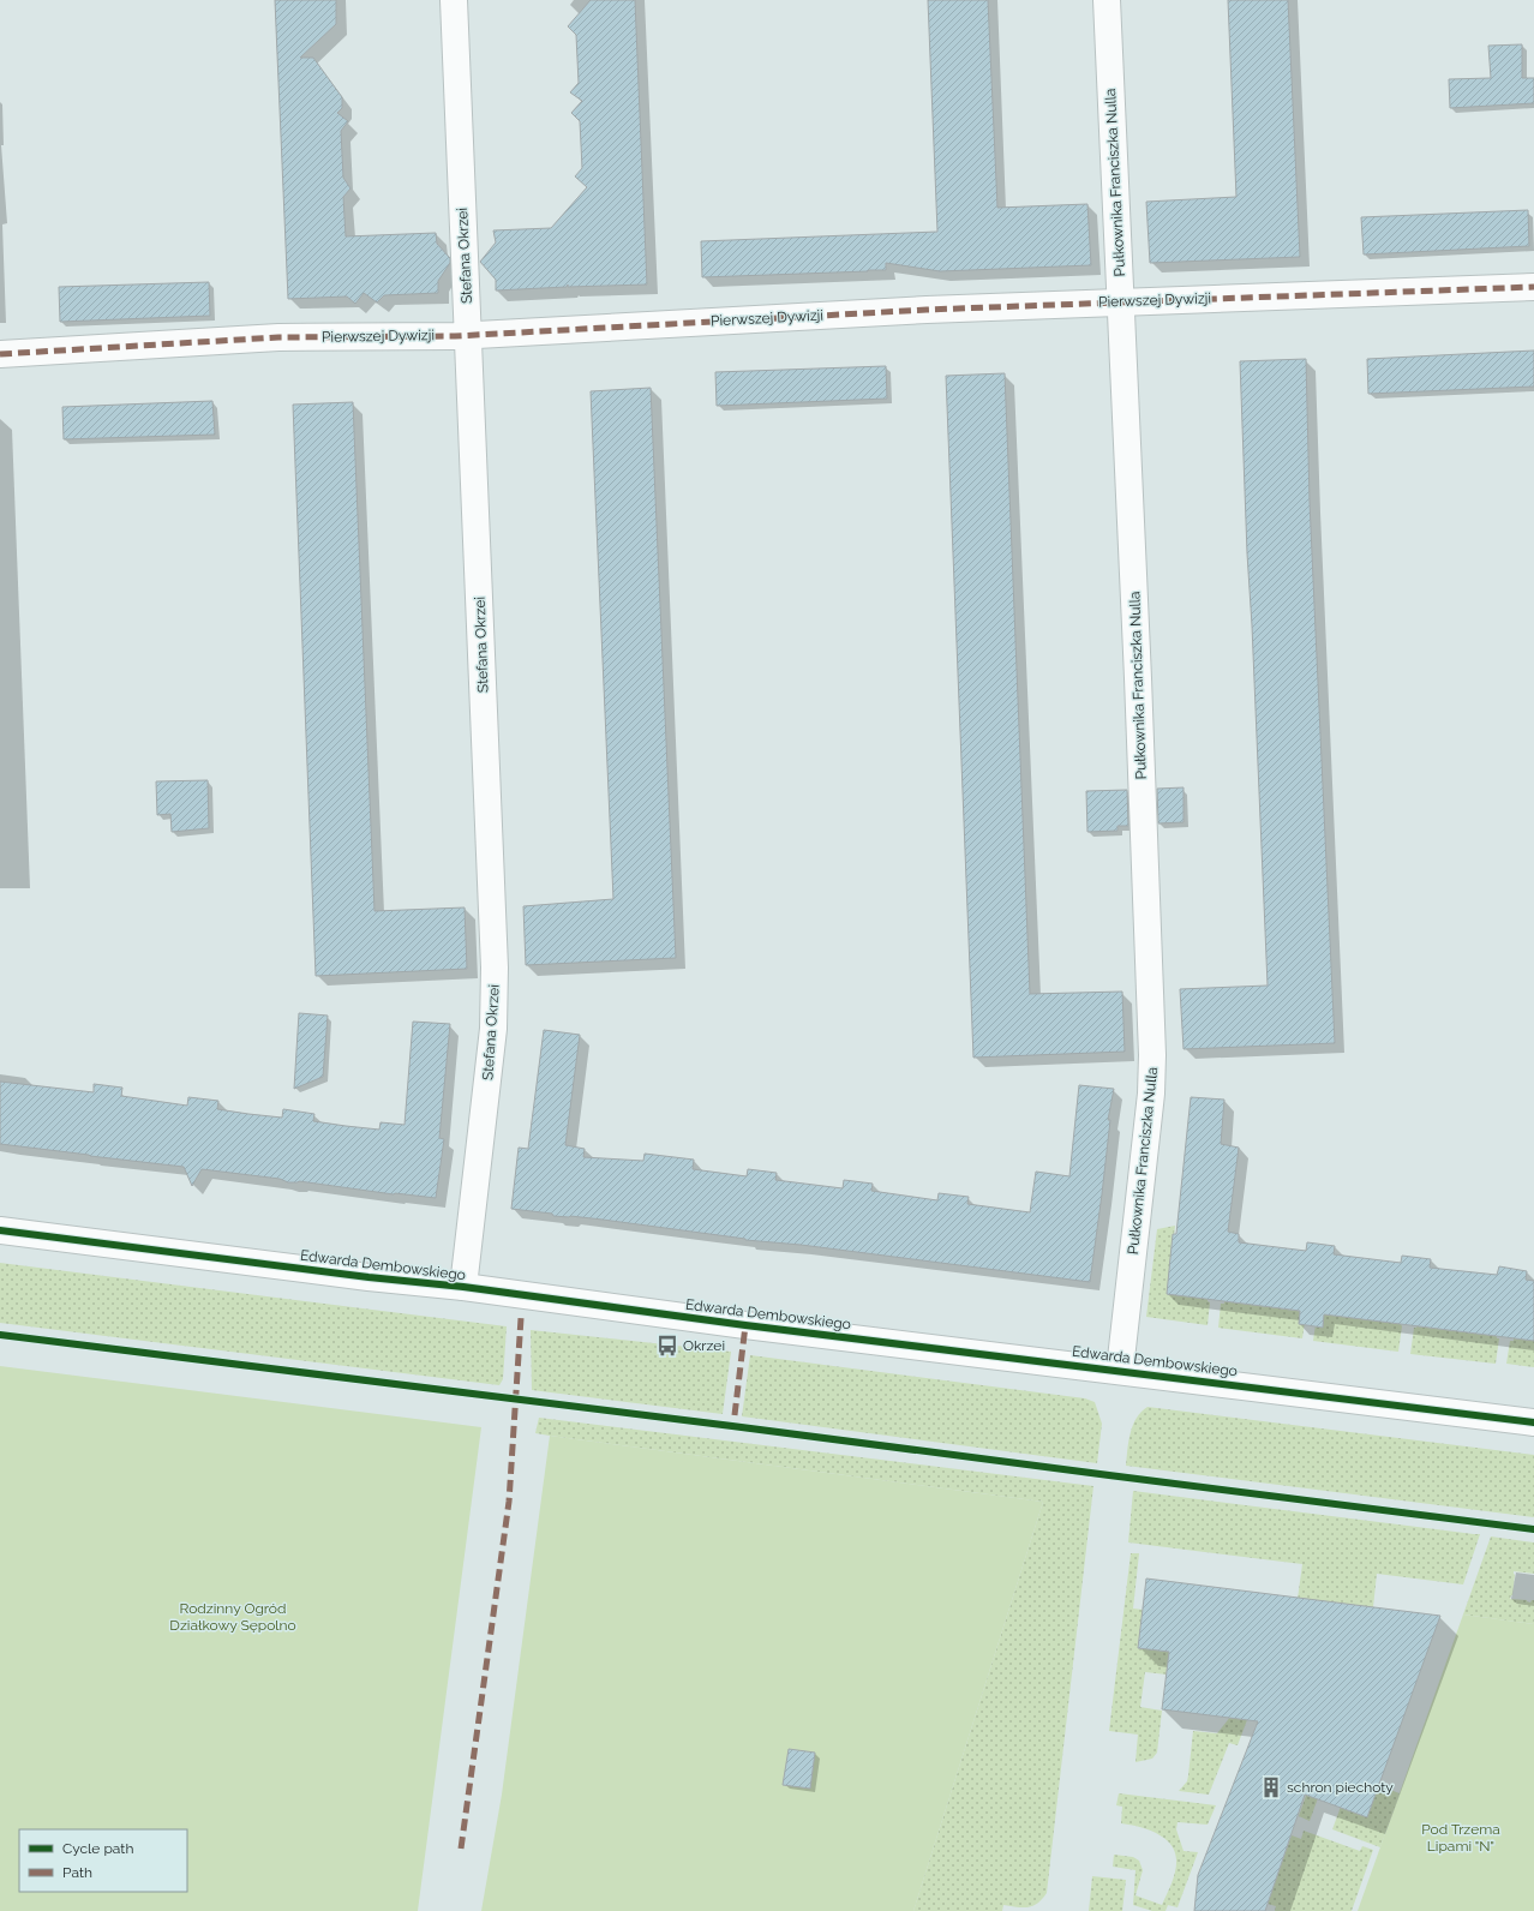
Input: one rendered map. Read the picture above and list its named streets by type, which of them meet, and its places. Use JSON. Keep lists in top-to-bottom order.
{
  "streets": {
    "street": [
      "Pułkownika Franciszka Nulla",
      "Stefana Okrzei",
      "Pierwszej Dywizji",
      "Edwarda Dembowskiego"
    ]
  },
  "crossings": [
    ["Pułkownika Franciszka Nulla", "Pierwszej Dywizji"],
    ["Pułkownika Franciszka Nulla", "Edwarda Dembowskiego"],
    ["Stefana Okrzei", "Pierwszej Dywizji"],
    ["Stefana Okrzei", "Edwarda Dembowskiego"]
  ],
  "parks": ["Rodzinny Ogród Działkowy Sępolno", "Pod Trzema Lipami \"N\""],
  "places": {
    "bus stop": ["Okrzei"],
    "building": ["schron piechoty"]
  },
  "legend": ["Cycle path", "Path"]
}
